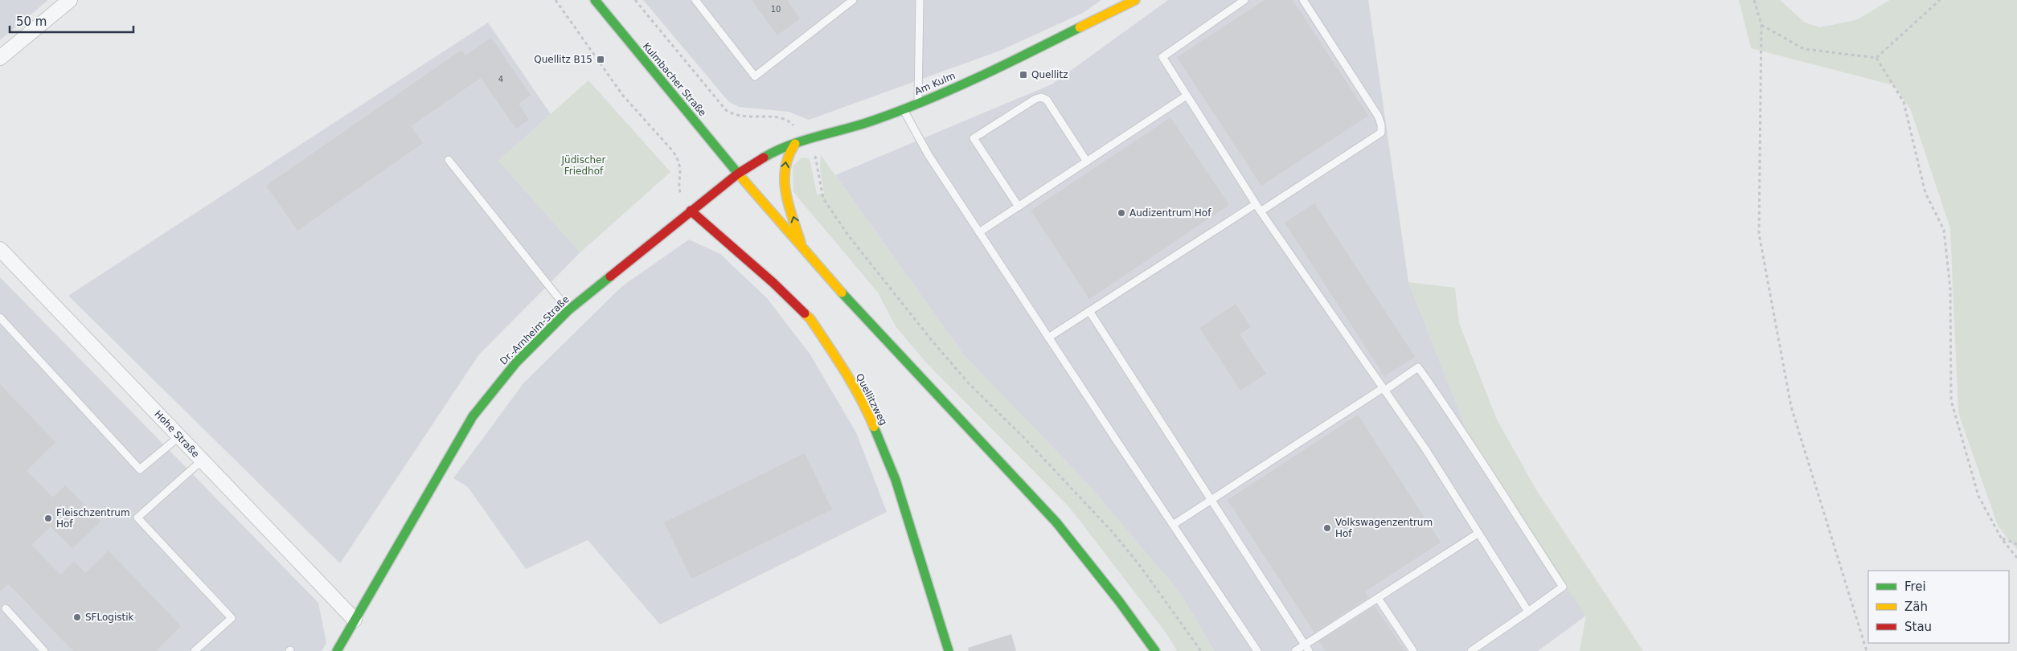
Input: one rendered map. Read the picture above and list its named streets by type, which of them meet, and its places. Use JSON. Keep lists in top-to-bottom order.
{
  "streets": {
    "main road": [
      "Kulmbacher Straße",
      "Am Kulm",
      "Dr.-Arnheim-Straße",
      "Quellitzweg"
    ],
    "street": ["Hohe Straße"]
  },
  "crossings": [
    ["Kulmbacher Straße", "Am Kulm"],
    ["Kulmbacher Straße", "Dr.-Arnheim-Straße"],
    ["Am Kulm", "Dr.-Arnheim-Straße"],
    ["Dr.-Arnheim-Straße", "Quellitzweg"],
    ["Dr.-Arnheim-Straße", "Hohe Straße"]
  ],
  "parks": ["Jüdischer Friedhof"],
  "places": {
    "transit": ["Quellitz B15", "Quellitz"],
    "other": [
      "Audizentrum Hof",
      "Fleischzentrum Hof",
      "Volkswagenzentrum Hof",
      "SFLogistik"
    ]
  },
  "house_numbers": ["10", "4"],
  "legend": ["Frei", "Zäh", "Stau"],
  "scale_bar": "50 m"
}
